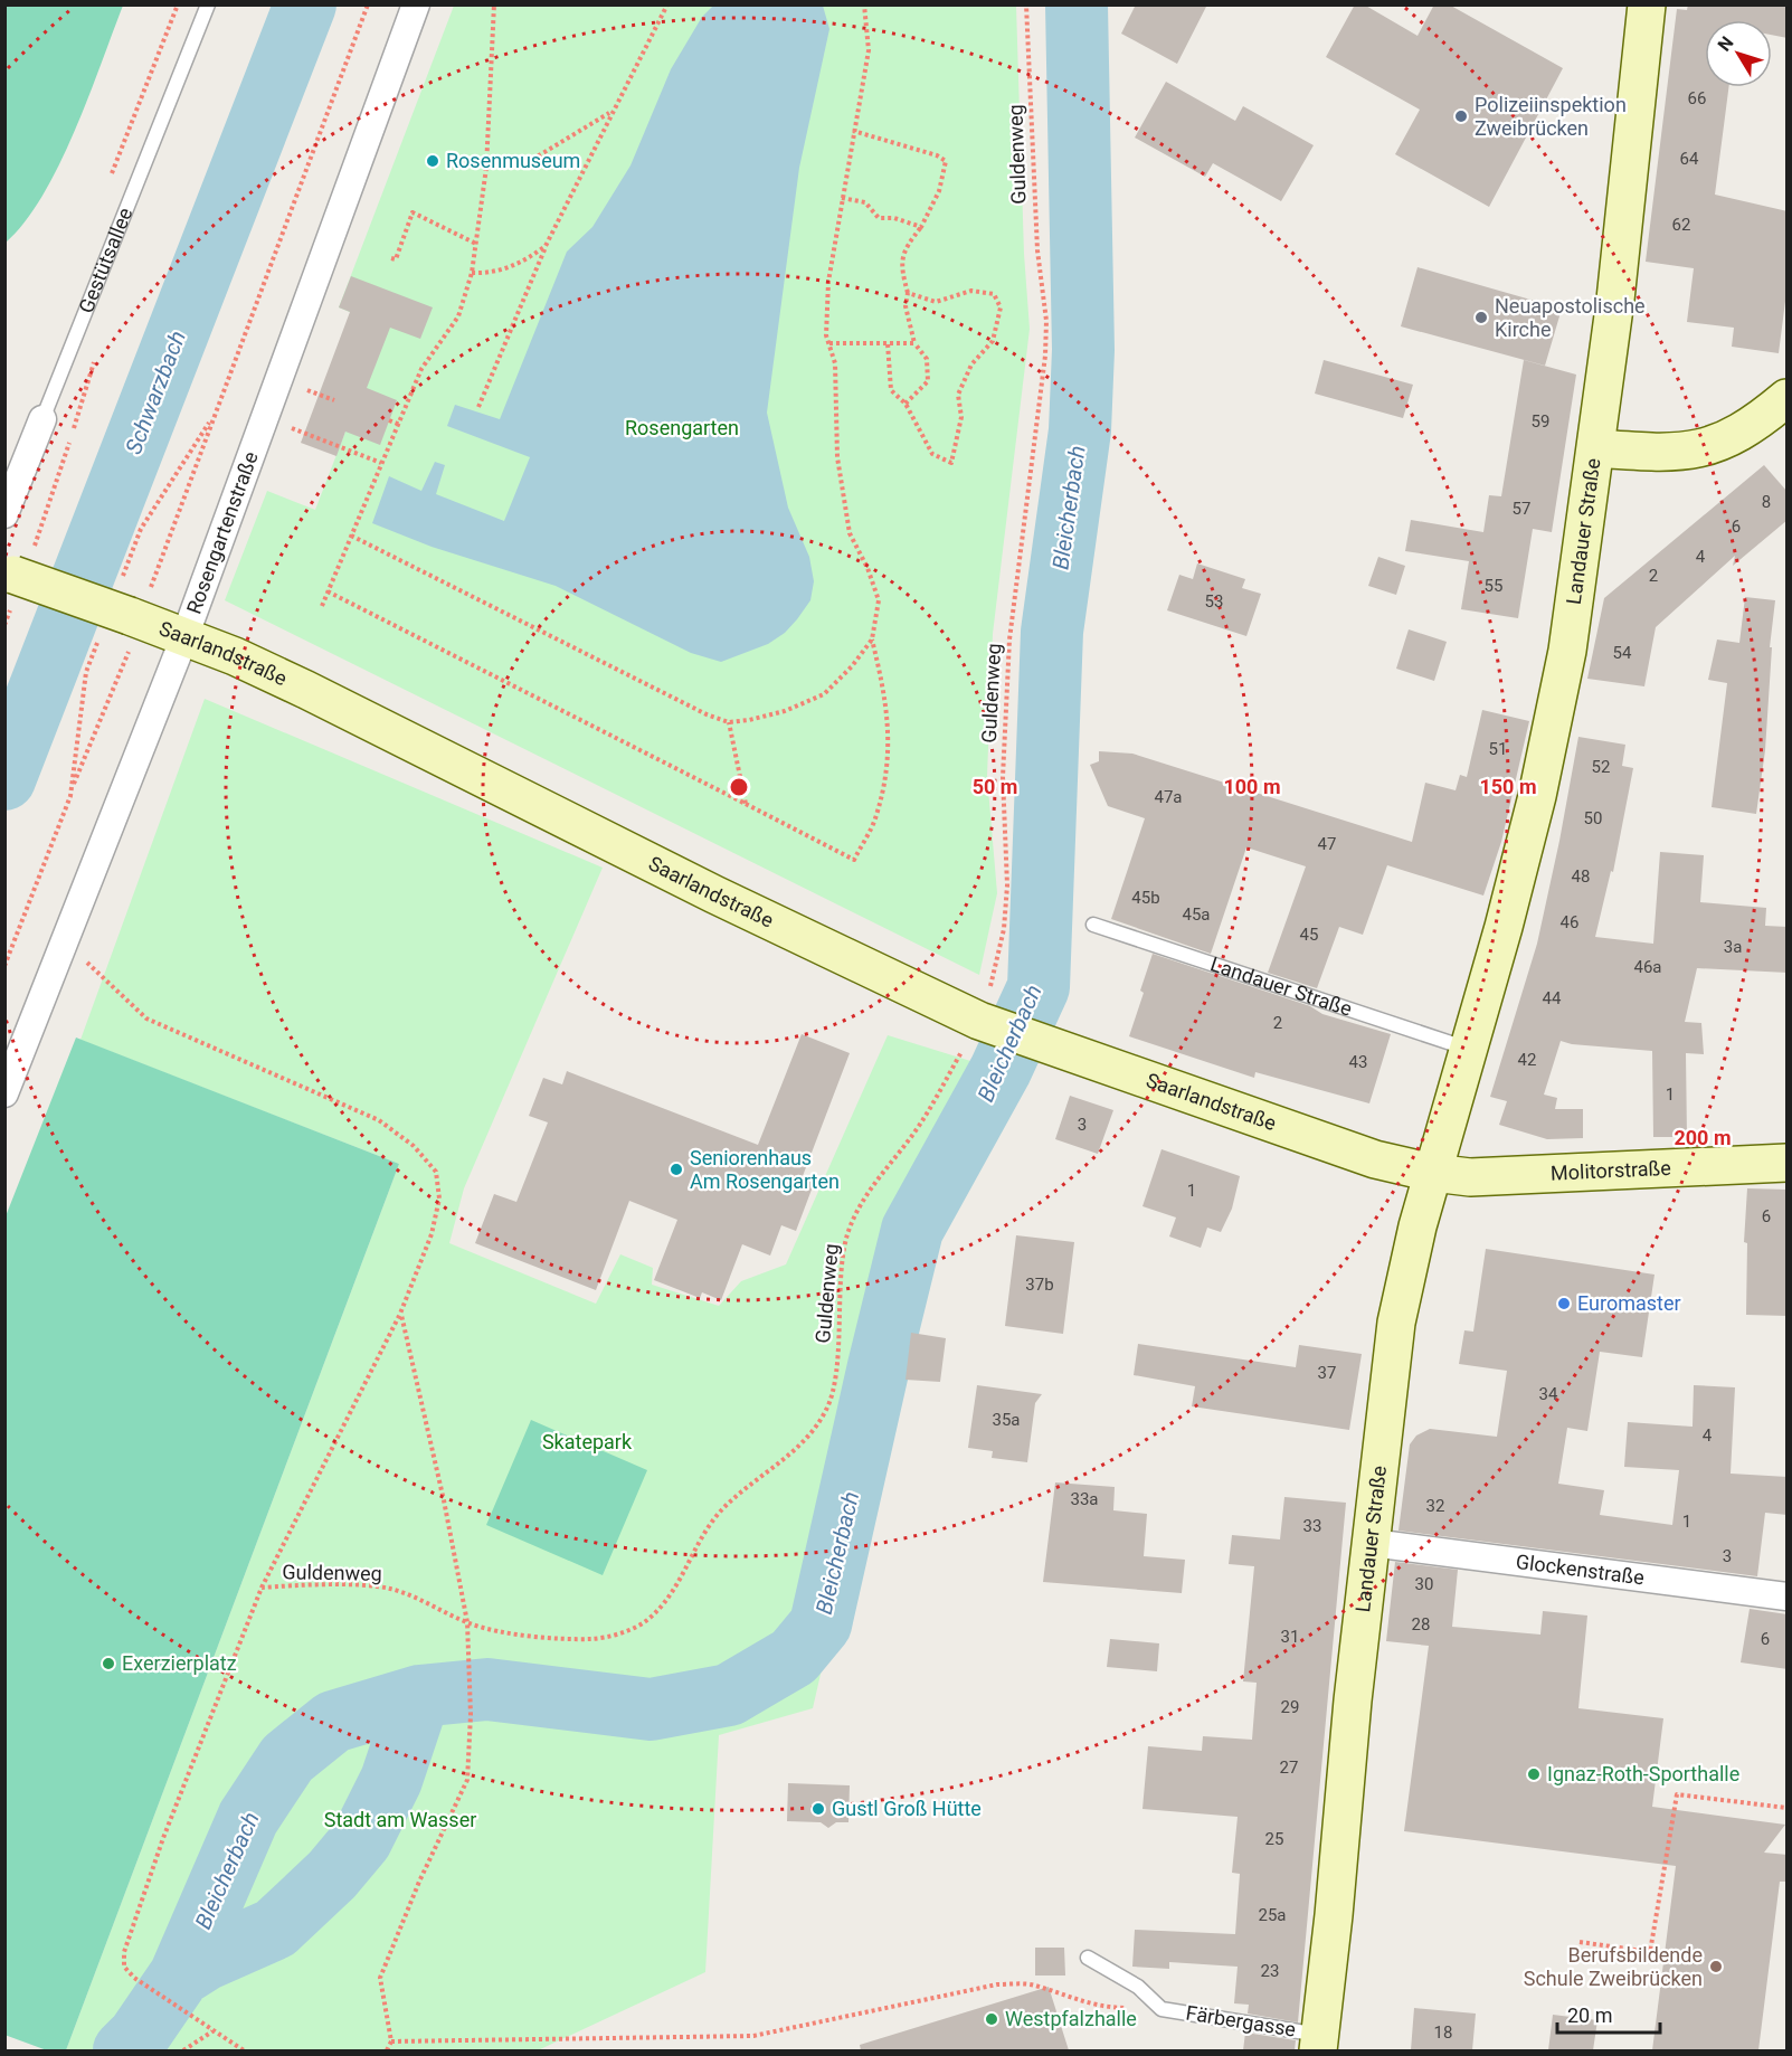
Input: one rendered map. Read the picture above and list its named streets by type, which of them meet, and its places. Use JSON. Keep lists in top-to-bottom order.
{
  "streets": {
    "main road": ["Landauer Straße", "Saarlandstraße", "Molitorstraße"],
    "street": ["Gestütsallee", "Rosengartenstraße", "Glockenstraße"],
    "lane": ["Färbergasse"],
    "path": ["Guldenweg"]
  },
  "crossings": [
    ["Guldenweg", "Saarlandstraße"],
    ["Rosengartenstraße", "Saarlandstraße"],
    ["Landauer Straße", "Saarlandstraße"],
    ["Landauer Straße", "Molitorstraße"],
    ["Landauer Straße", "Glockenstraße"],
    ["Landauer Straße", "Färbergasse"],
    ["Saarlandstraße", "Molitorstraße"]
  ],
  "water": ["Schwarzbach", "Bleicherbach"],
  "parks": ["Rosengarten", "Skatepark", "Stadt am Wasser"],
  "places": [
    "Polizeiinspektion Zweibrücken",
    "Rosenmuseum",
    "Neuapostolische Kirche",
    "Seniorenhaus Am Rosengarten",
    "Euromaster",
    "Exerzierplatz",
    "Ignaz-Roth-Sporthalle",
    "Gustl Groß Hütte",
    "Berufsbildende Schule Zweibrücken",
    "Westpfalzhalle"
  ],
  "house_numbers": [
    "66",
    "64",
    "62",
    "59",
    "8",
    "57",
    "6",
    "4",
    "2",
    "55",
    "53",
    "54",
    "51",
    "52",
    "47a",
    "50",
    "47",
    "48",
    "45b",
    "45a",
    "46",
    "45",
    "3a",
    "46a",
    "44",
    "2",
    "42",
    "43",
    "1",
    "3",
    "1",
    "6",
    "37b",
    "37",
    "34",
    "35a",
    "4",
    "33a",
    "32",
    "1",
    "33",
    "3",
    "30",
    "28",
    "31",
    "6",
    "29",
    "27",
    "25",
    "25a",
    "23",
    "18"
  ],
  "scale_bar": "20 m",
  "north": "top left",
  "rings": [
    "50 m",
    "100 m",
    "150 m",
    "200 m"
  ]
}
